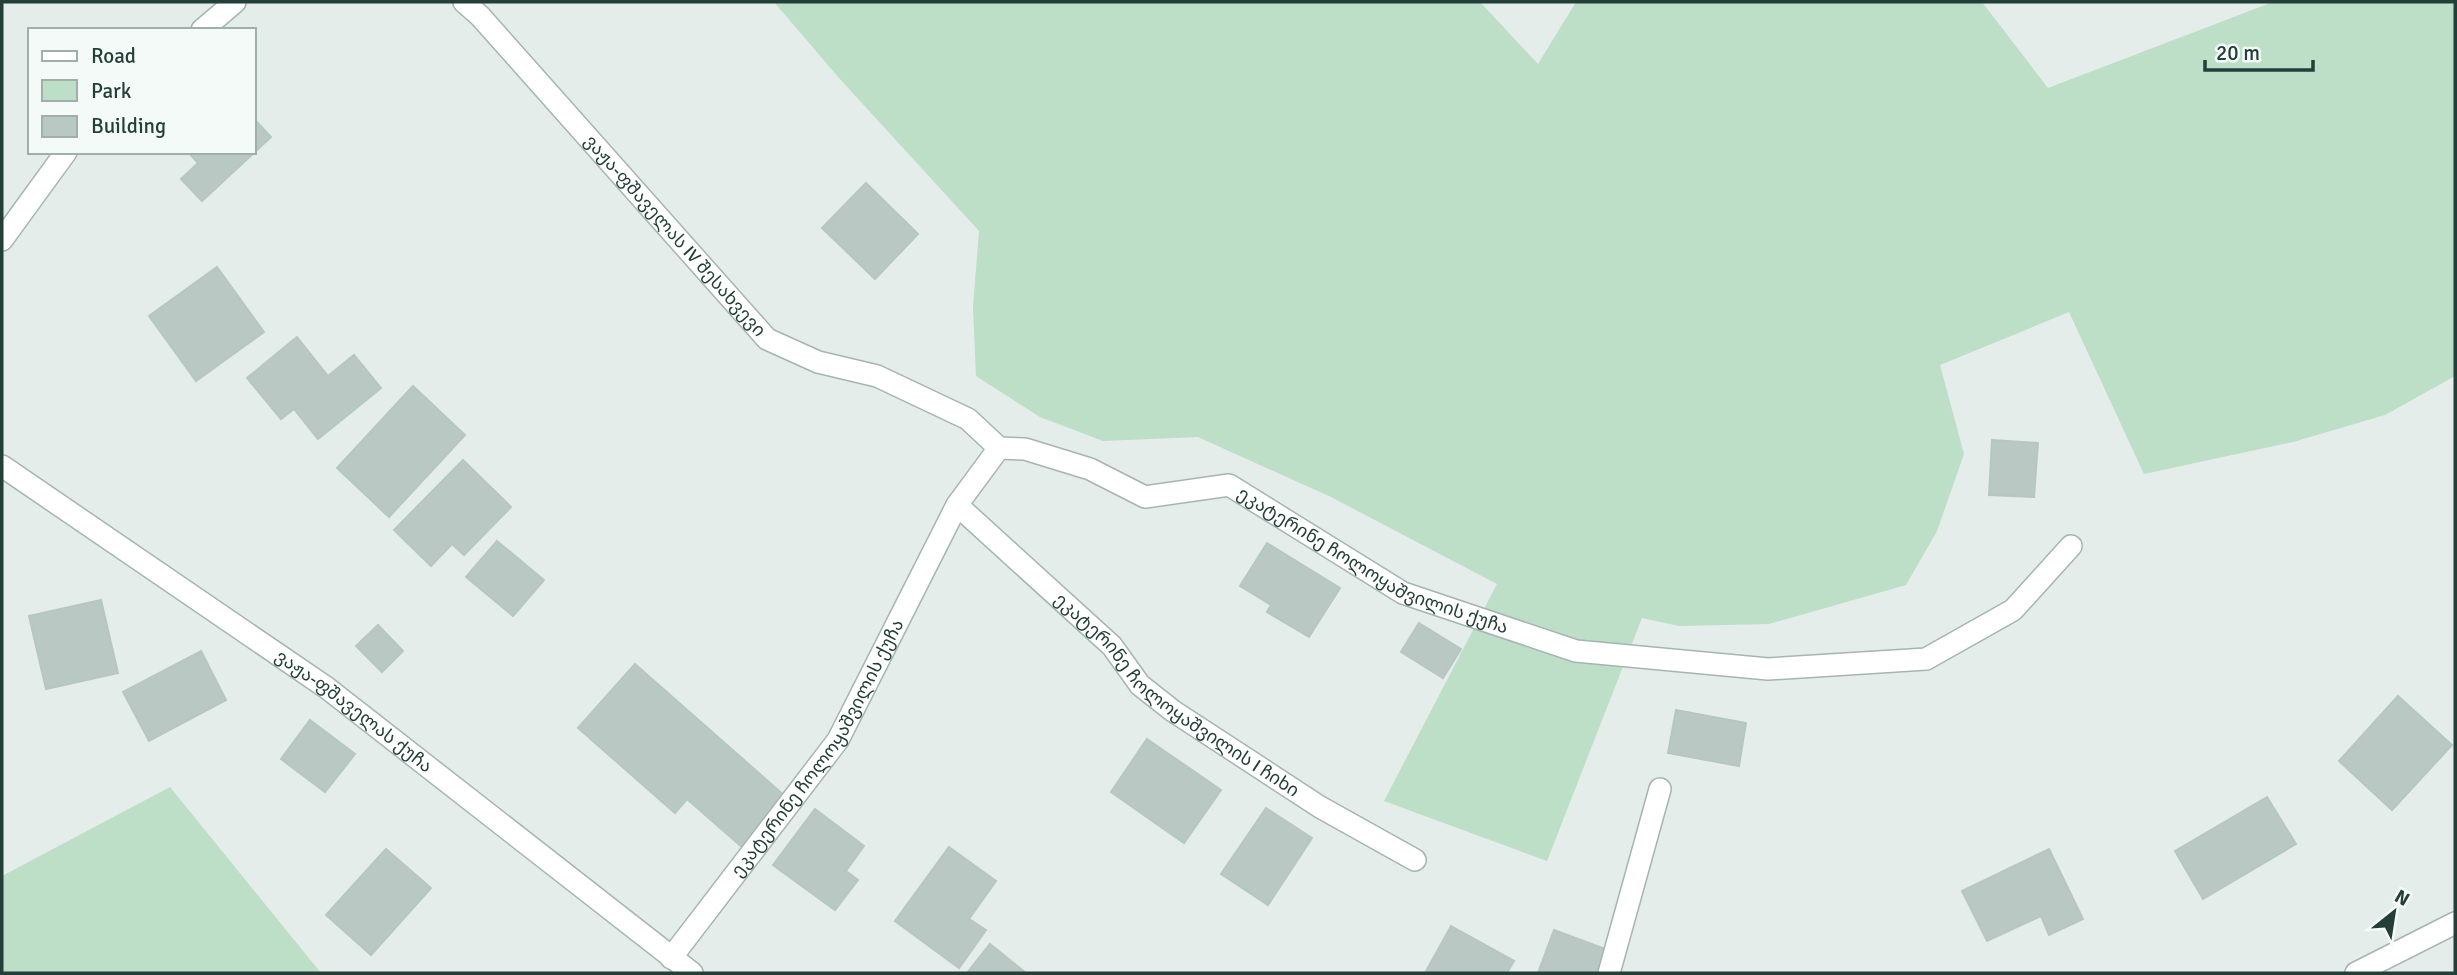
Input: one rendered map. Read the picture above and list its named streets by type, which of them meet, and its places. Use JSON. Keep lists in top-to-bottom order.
{
  "streets": {
    "street": [
      "ვაჟა-ფშაველას IV შესახვევი",
      "ეკატერინე ჩოლოყაშვილის ქუჩა",
      "ეკატერინე ჩოლოყაშვილის I ჩიხი",
      "ვაჟა-ფშაველას ქუჩა"
    ]
  },
  "crossings": [
    ["ვაჟა-ფშაველას IV შესახვევი", "ეკატერინე ჩოლოყაშვილის ქუჩა"],
    ["ეკატერინე ჩოლოყაშვილის ქუჩა", "ეკატერინე ჩოლოყაშვილის I ჩიხი"],
    ["ეკატერინე ჩოლოყაშვილის ქუჩა", "ვაჟა-ფშაველას ქუჩა"]
  ],
  "legend": ["Road", "Park", "Building"],
  "scale_bar": "20 m",
  "north": "top right"
}
